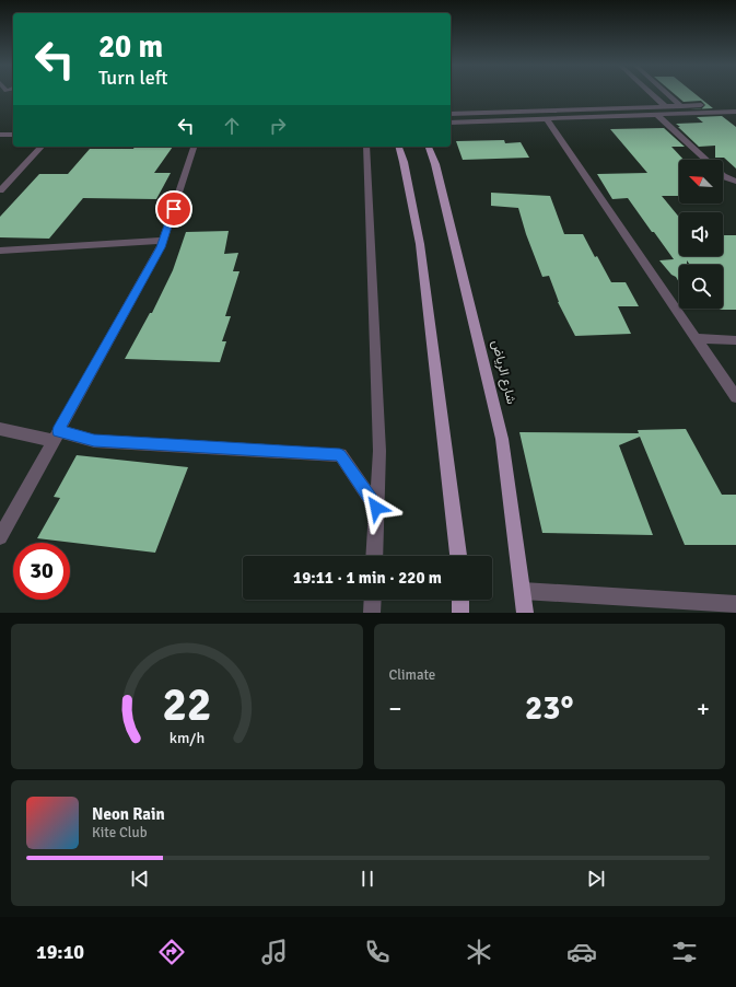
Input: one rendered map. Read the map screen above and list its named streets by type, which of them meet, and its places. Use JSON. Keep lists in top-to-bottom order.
{
  "streets": {
    "main road": ["شارع الرياض"]
  },
  "north": "top left",
  "page": {
    "turn": ["20 m", "Turn left"],
    "limit": "30",
    "trip": "19:11 · 1 min · 220 m",
    "tile": "Climate",
    "heat": ["−", "23°", "+"],
    "song": ["Neon Rain", "Kite Club"],
    "tabs": "19:10",
    "gauge": ["22", "km/h"]
  }
}
